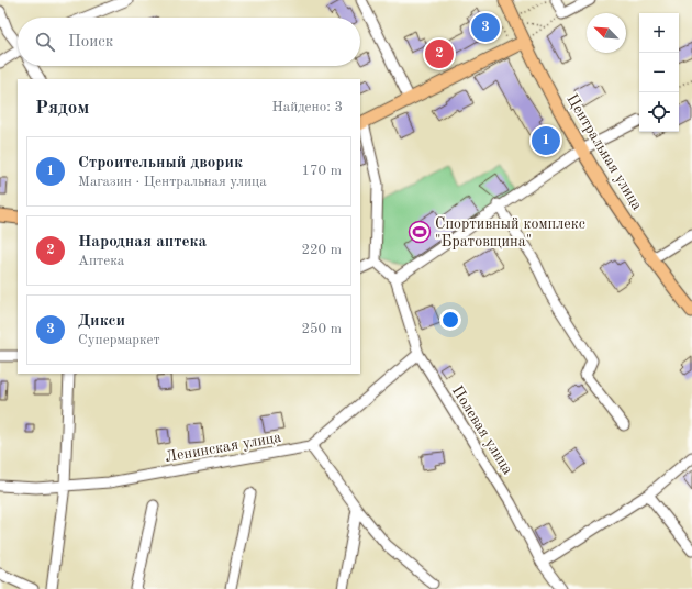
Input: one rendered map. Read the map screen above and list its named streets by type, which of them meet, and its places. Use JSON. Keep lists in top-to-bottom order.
{
  "streets": {
    "main road": ["Центральная улица"],
    "street": ["Полевая улица", "Ленинская улица"]
  },
  "places": {
    "sports": ["Спортивный комплекс \"Братовщина\""]
  },
  "north": "top left",
  "page": {
    "pins": ["3", "2", "1"],
    "map_buttons": ["+", "−"],
    "search": "Поиск",
    "heading": ["Рядом", "Найдено: 3"],
    "list": [
      {
        "mark": "1",
        "name": "Строительный дворик",
        "note": "Магазин · Центральная улица",
        "value": "170 m"
      },
      {
        "mark": "2",
        "name": "Народная аптека",
        "note": "Аптека",
        "value": "220 m"
      },
      {
        "mark": "3",
        "name": "Дикси",
        "note": "Супермаркет",
        "value": "250 m"
      }
    ]
  }
}
